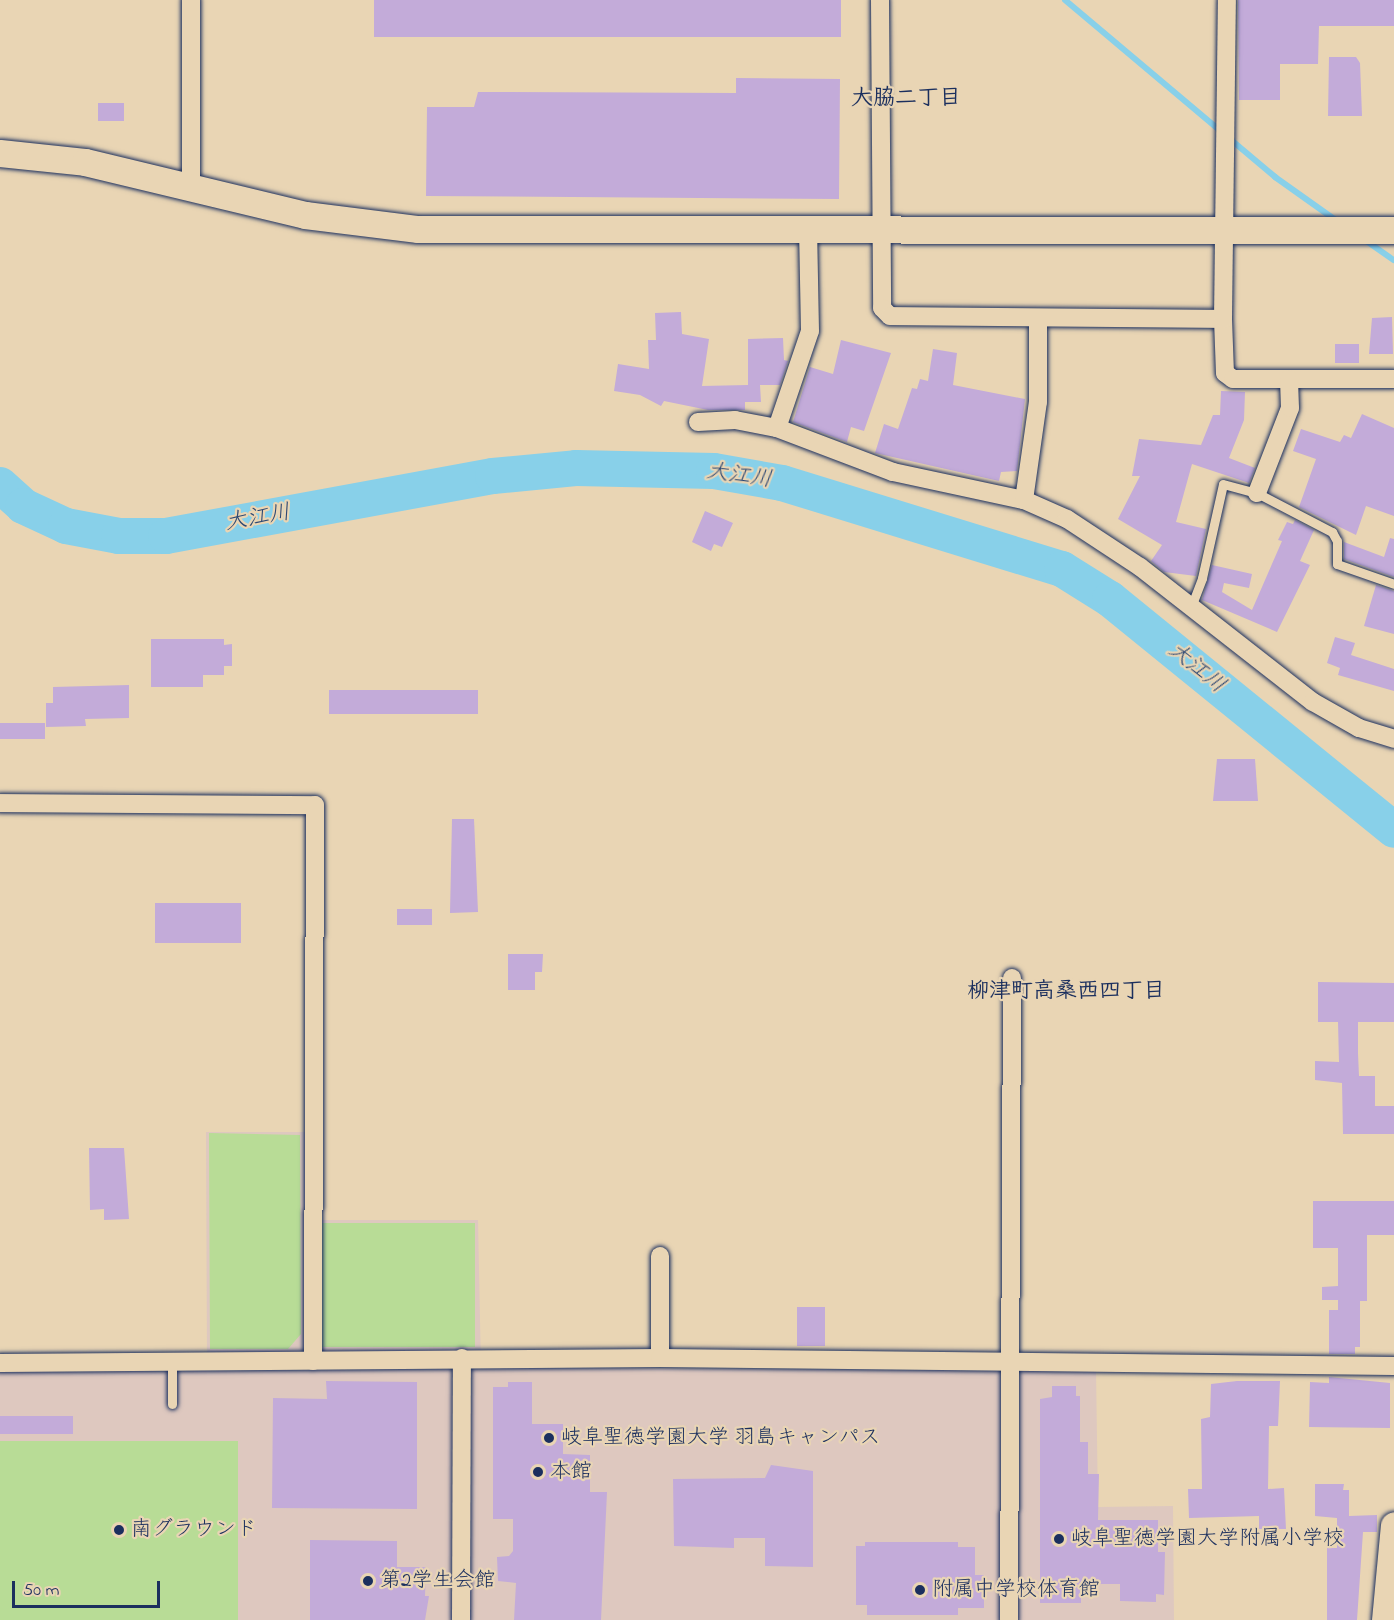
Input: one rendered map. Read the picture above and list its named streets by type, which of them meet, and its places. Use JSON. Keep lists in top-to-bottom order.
{
  "districts": ["大脇二丁目", "柳津町高桑西四丁目"],
  "water": ["大江川"],
  "places": [
    "岐阜聖徳学園大学 羽島キャンパス",
    "本館",
    "南グラウンド",
    "岐阜聖徳学園大学附属小学校",
    "第2学生会館",
    "附属中学校体育館"
  ],
  "scale_bar": "50 m"
}
